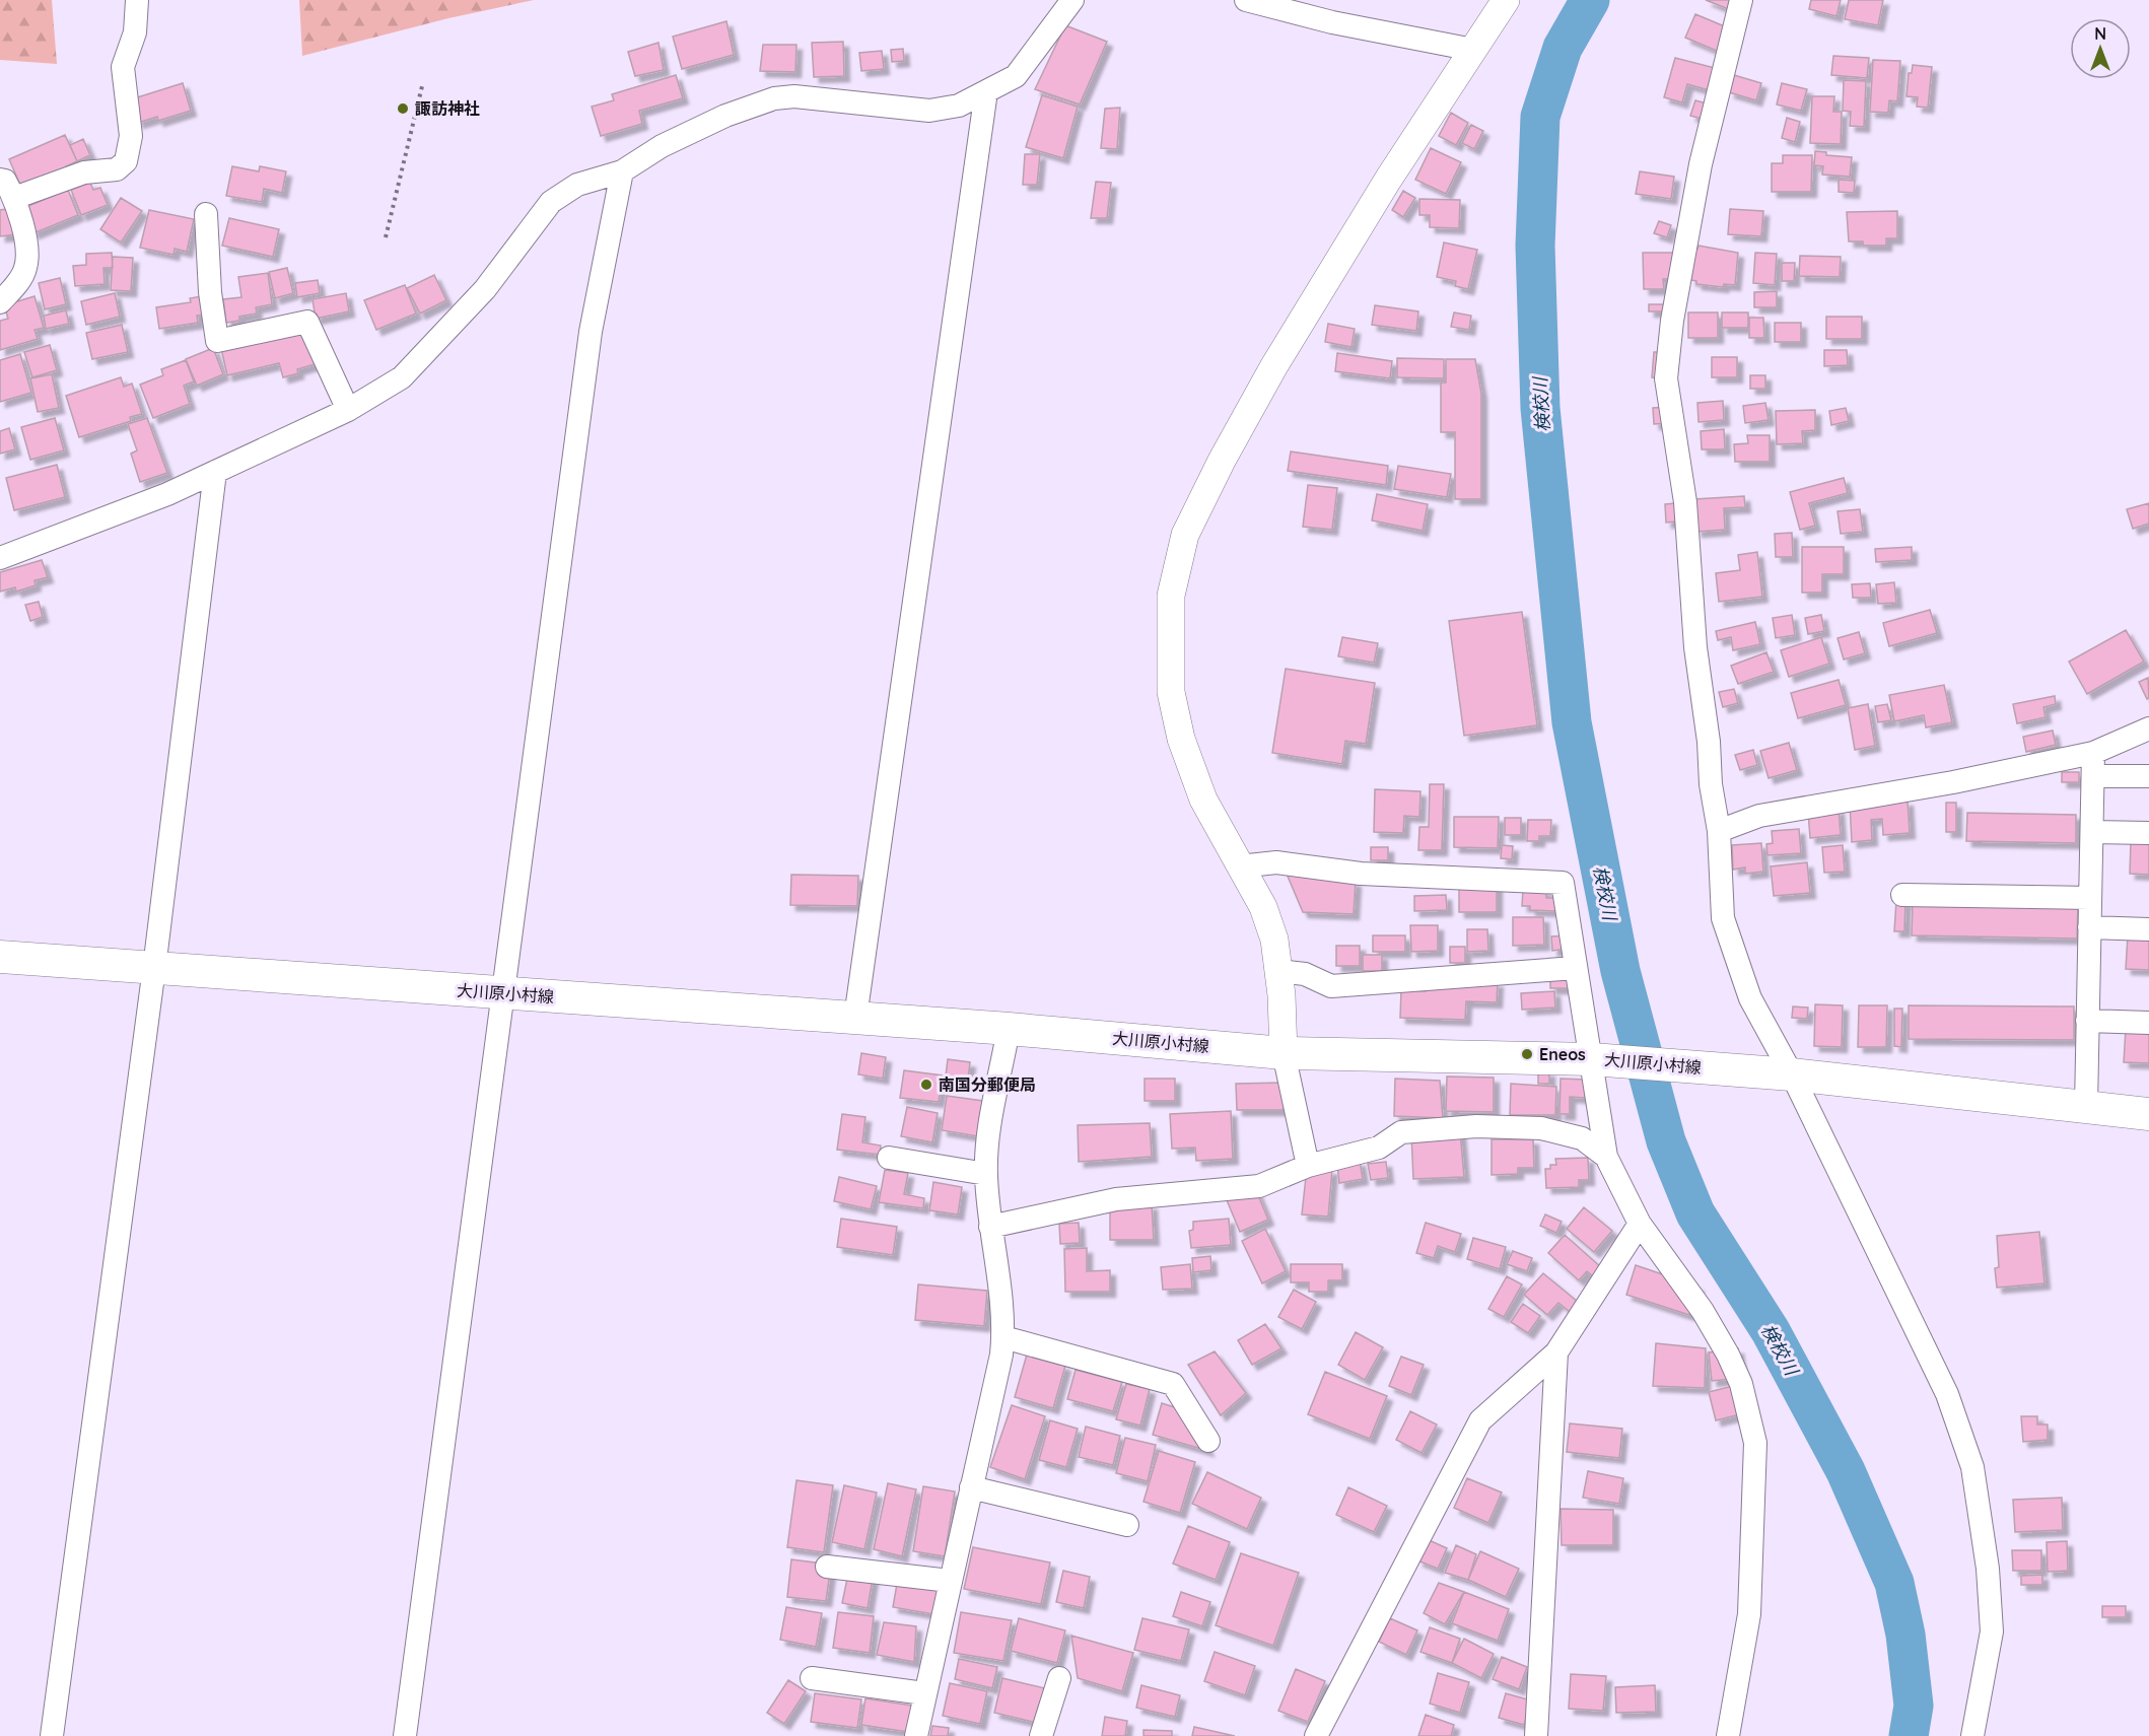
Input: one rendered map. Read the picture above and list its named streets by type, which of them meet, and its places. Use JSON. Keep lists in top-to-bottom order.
{
  "streets": {
    "main road": ["大川原小村線"]
  },
  "water": ["検校川"],
  "places": ["諏訪神社", "Eneos", "南国分郵便局"],
  "north": "top"
}
